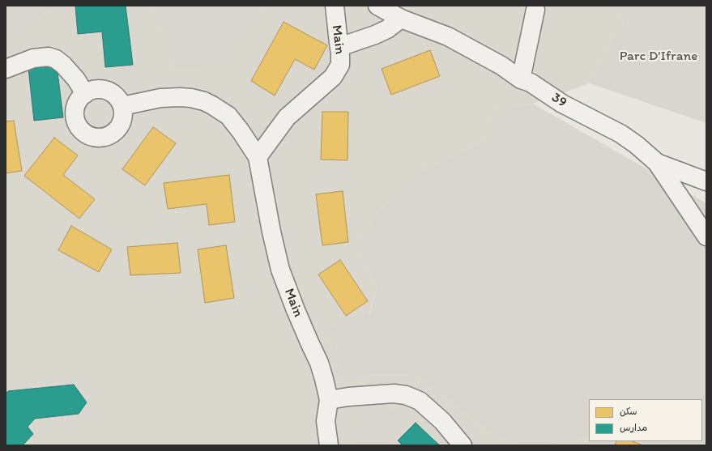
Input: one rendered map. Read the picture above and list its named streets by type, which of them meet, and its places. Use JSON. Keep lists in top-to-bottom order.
{
  "streets": {
    "lane": ["Main", "39"]
  },
  "parks": ["Parc D'Ifrane"],
  "legend": ["سكن", "مدارس"]
}
